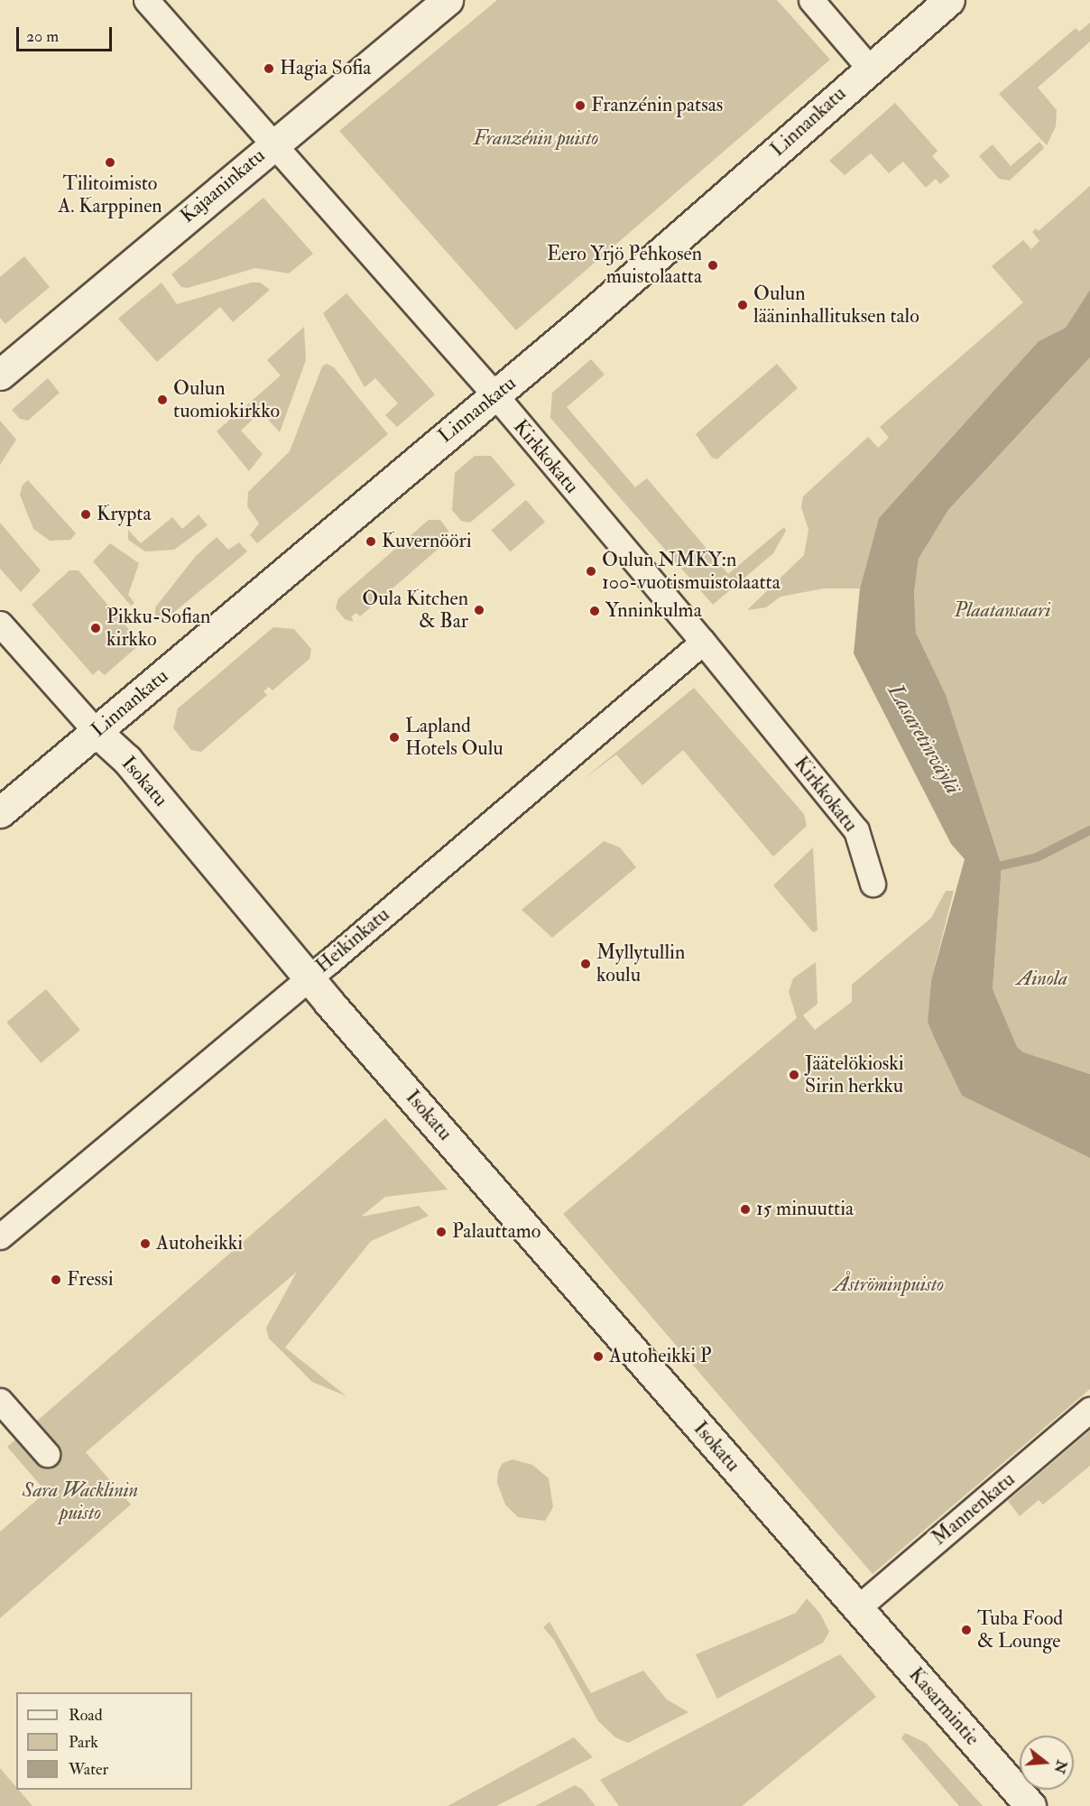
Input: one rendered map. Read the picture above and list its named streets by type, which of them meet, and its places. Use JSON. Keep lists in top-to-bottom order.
{
  "streets": {
    "main road": [
      "Linnankatu",
      "Kajaaninkatu",
      "Isokatu",
      "Kasarmintie"
    ],
    "street": ["Kirkkokatu", "Heikinkatu", "Mannenkatu"]
  },
  "crossings": [
    ["Linnankatu", "Kirkkokatu"],
    ["Linnankatu", "Isokatu"],
    ["Kajaaninkatu", "Kirkkokatu"],
    ["Kirkkokatu", "Heikinkatu"],
    ["Isokatu", "Heikinkatu"],
    ["Isokatu", "Mannenkatu"],
    ["Isokatu", "Kasarmintie"],
    ["Mannenkatu", "Kasarmintie"]
  ],
  "water": ["Lasaretinväylä"],
  "parks": [
    "Franzénin puisto",
    "Plaatansaari",
    "Ainola",
    "Åströminpuisto",
    "Sara Wacklinin puisto"
  ],
  "places": [
    "Hagia Sofia",
    "Franzénin patsas",
    "Tilitoimisto A. Karppinen",
    "Eero Yrjö Pehkosen muistolaatta",
    "Oulun lääninhallituksen talo",
    "Oulun tuomiokirkko",
    "Krypta",
    "Kuvernööri",
    "Oulun NMKY:n 100-vuotismuistolaatta",
    "Oula Kitchen & Bar",
    "Ynninkulma",
    "Pikku-Sofian kirkko",
    "Lapland Hotels Oulu",
    "Myllytullin koulu",
    "Jäätelökioski Sirin herkku",
    "15 minuuttia",
    "Palauttamo",
    "Autoheikki",
    "Fressi",
    "Autoheikki P",
    "Tuba Food & Lounge"
  ],
  "legend": ["Road", "Park", "Water"],
  "scale_bar": "20 m",
  "north": "right"
}
